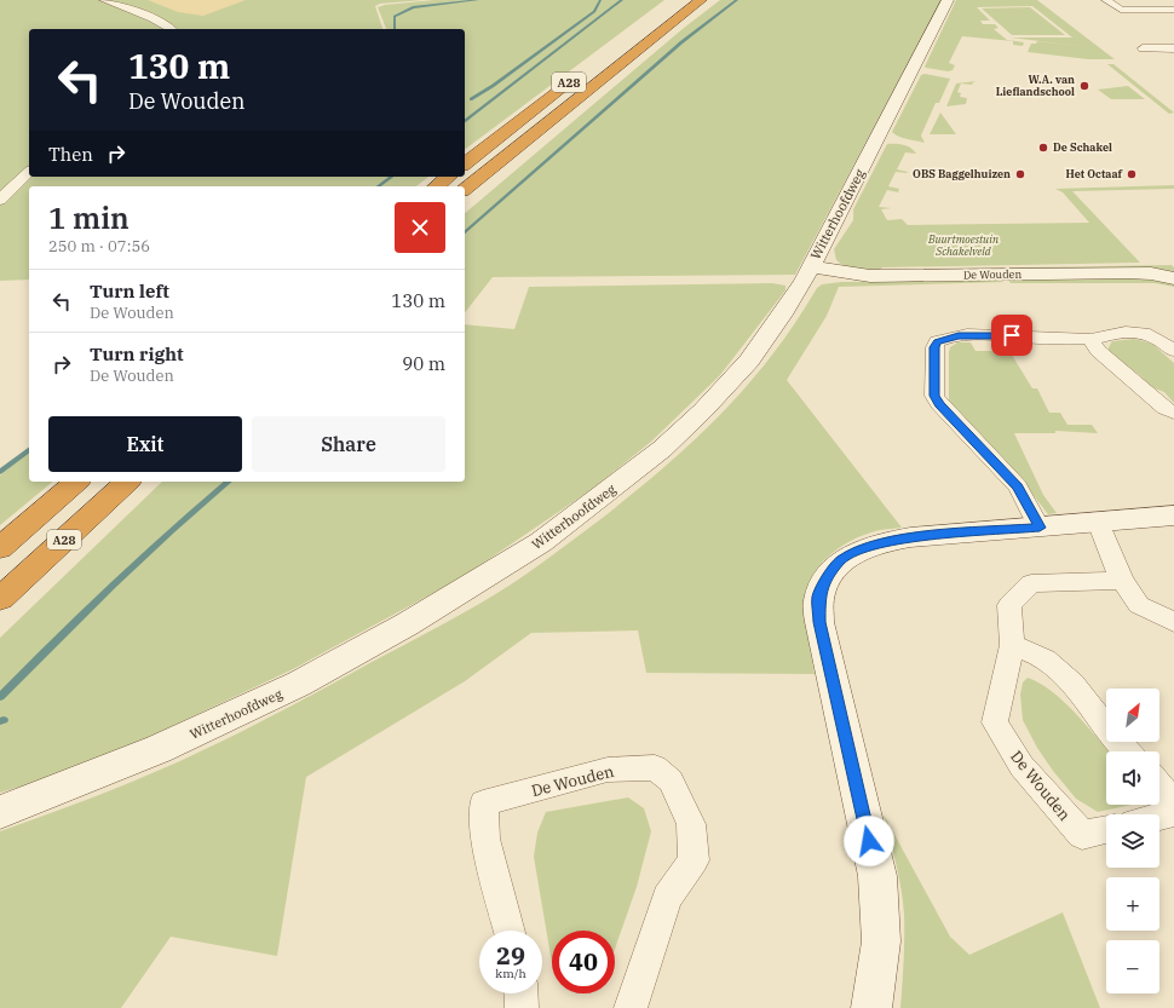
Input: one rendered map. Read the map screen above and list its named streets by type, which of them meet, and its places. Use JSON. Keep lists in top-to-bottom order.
{
  "streets": {
    "highway": ["A28"],
    "street": ["Witterhoofdweg", "De Wouden"]
  },
  "crossings": [
    ["Witterhoofdweg", "De Wouden"]
  ],
  "parks": ["Buurtmoestuin Schakelveld"],
  "places": [
    "W.A. van Lieflandschool",
    "De Schakel",
    "OBS Baggelhuizen",
    "Het Octaaf"
  ],
  "north": "top right",
  "page": {
    "turn": ["130 m", "De Wouden"],
    "then": "Then",
    "heading": ["1 min", "250 m · 07:56"],
    "list": [
      {
        "name": "Turn left",
        "note": "De Wouden",
        "value": "130 m"
      },
      {
        "name": "Turn right",
        "note": "De Wouden",
        "value": "90 m"
      }
    ],
    "buttons": ["Exit", "Share"],
    "map_buttons": ["+", "−"],
    "speed": "29 km/h",
    "limit": "40"
  }
}
